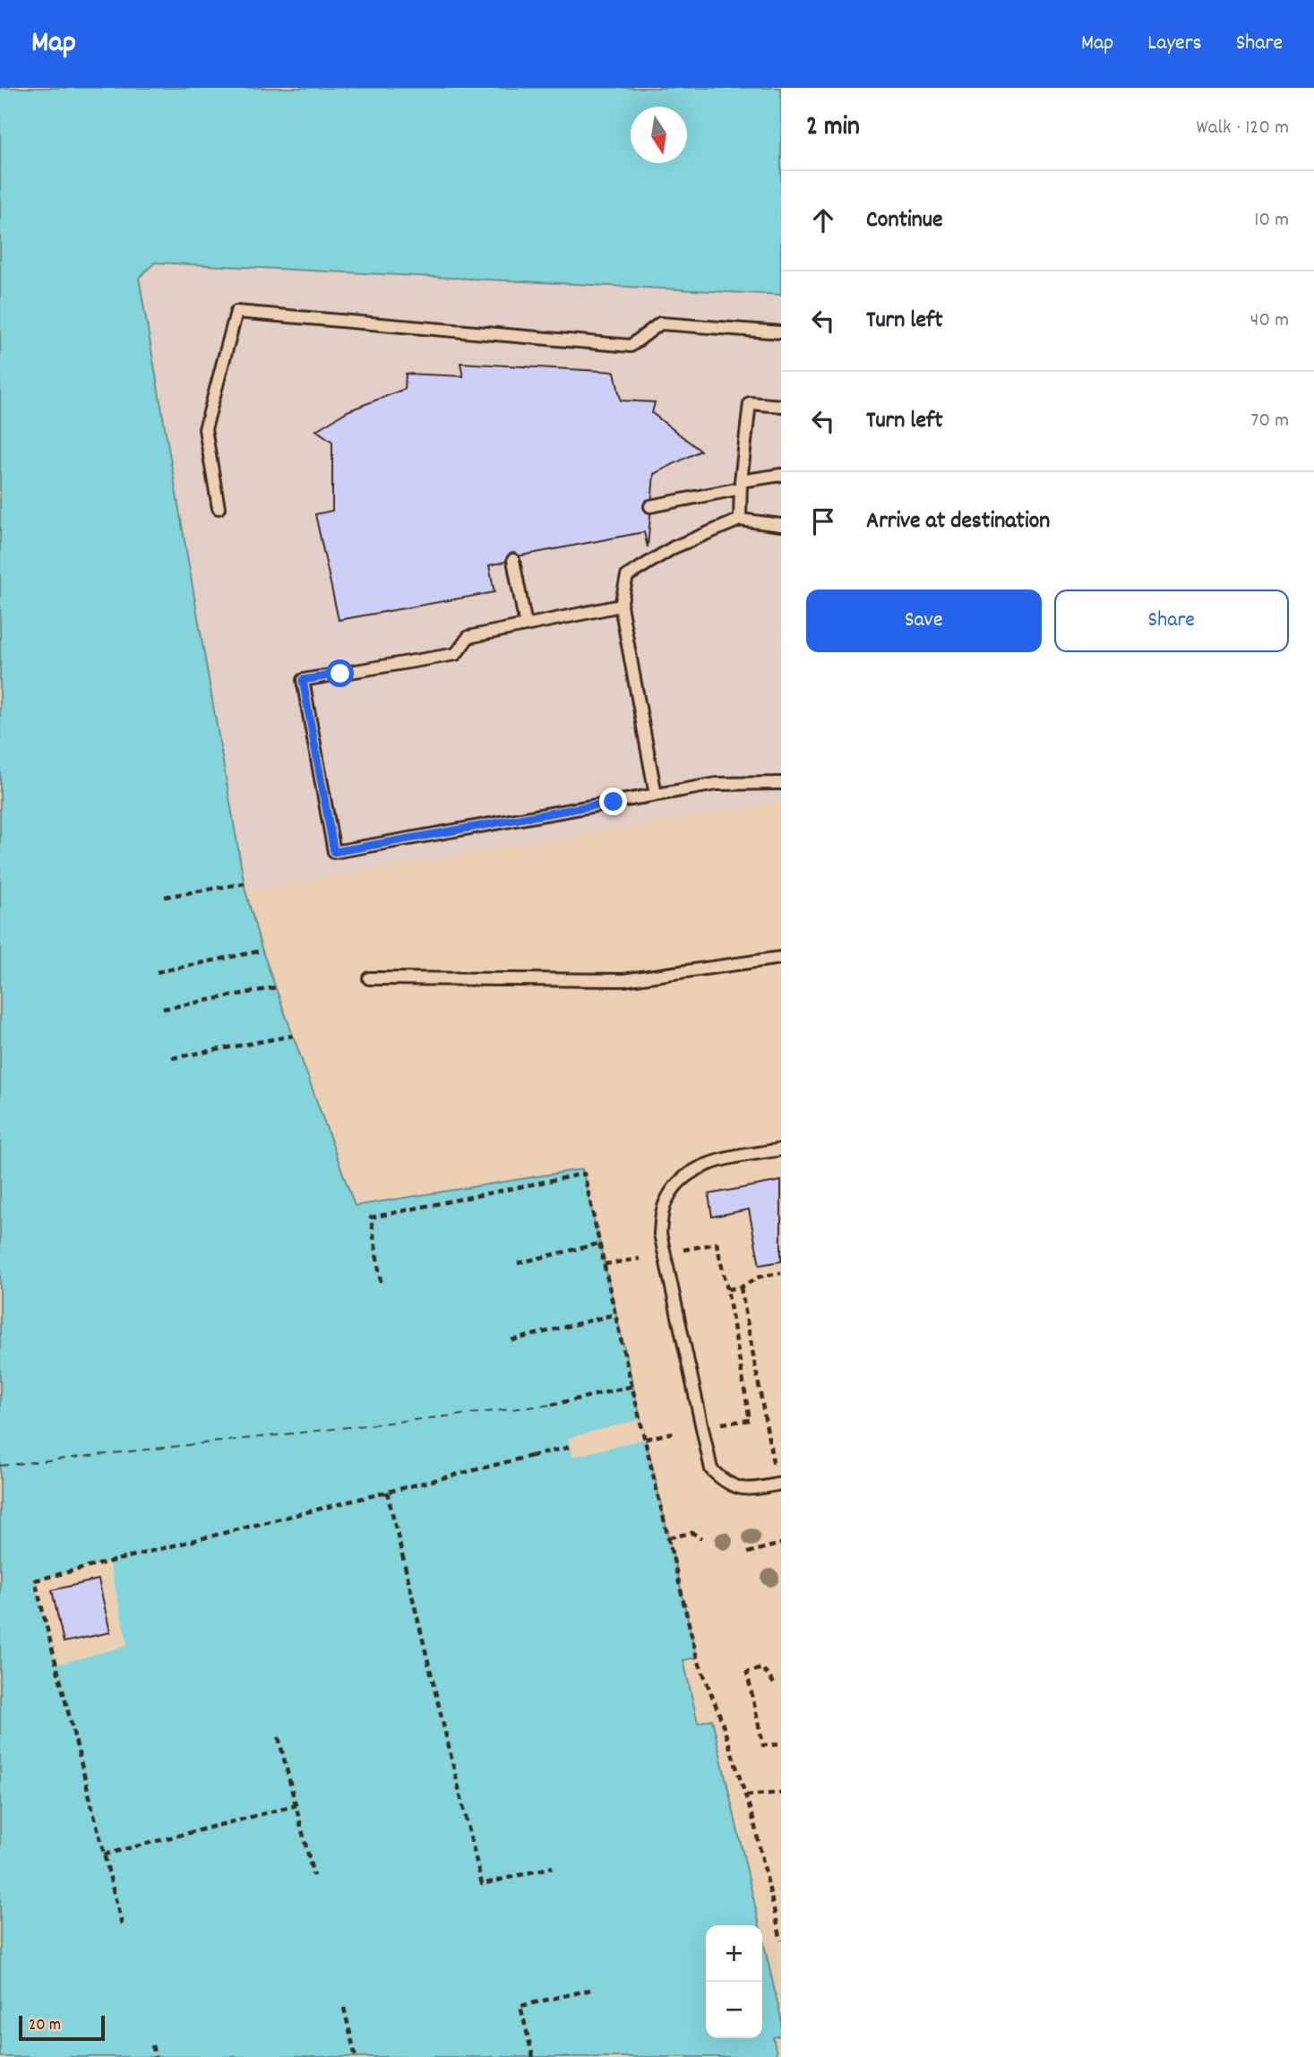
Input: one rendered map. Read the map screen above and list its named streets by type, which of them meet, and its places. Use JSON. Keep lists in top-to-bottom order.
{
  "scale_bar": "20 m",
  "north": "bottom",
  "page": {
    "header": "Map",
    "nav": ["Map", "Layers", "Share"],
    "heading": ["2 min", "Walk · 120 m"],
    "list": [
      ["Continue", "10 m"],
      ["Turn left", "40 m"],
      ["Turn left", "70 m"],
      "Arrive at destination"
    ],
    "buttons": ["Save", "Share"],
    "map_buttons": ["+", "−"],
    "scale": "20 m"
  }
}
